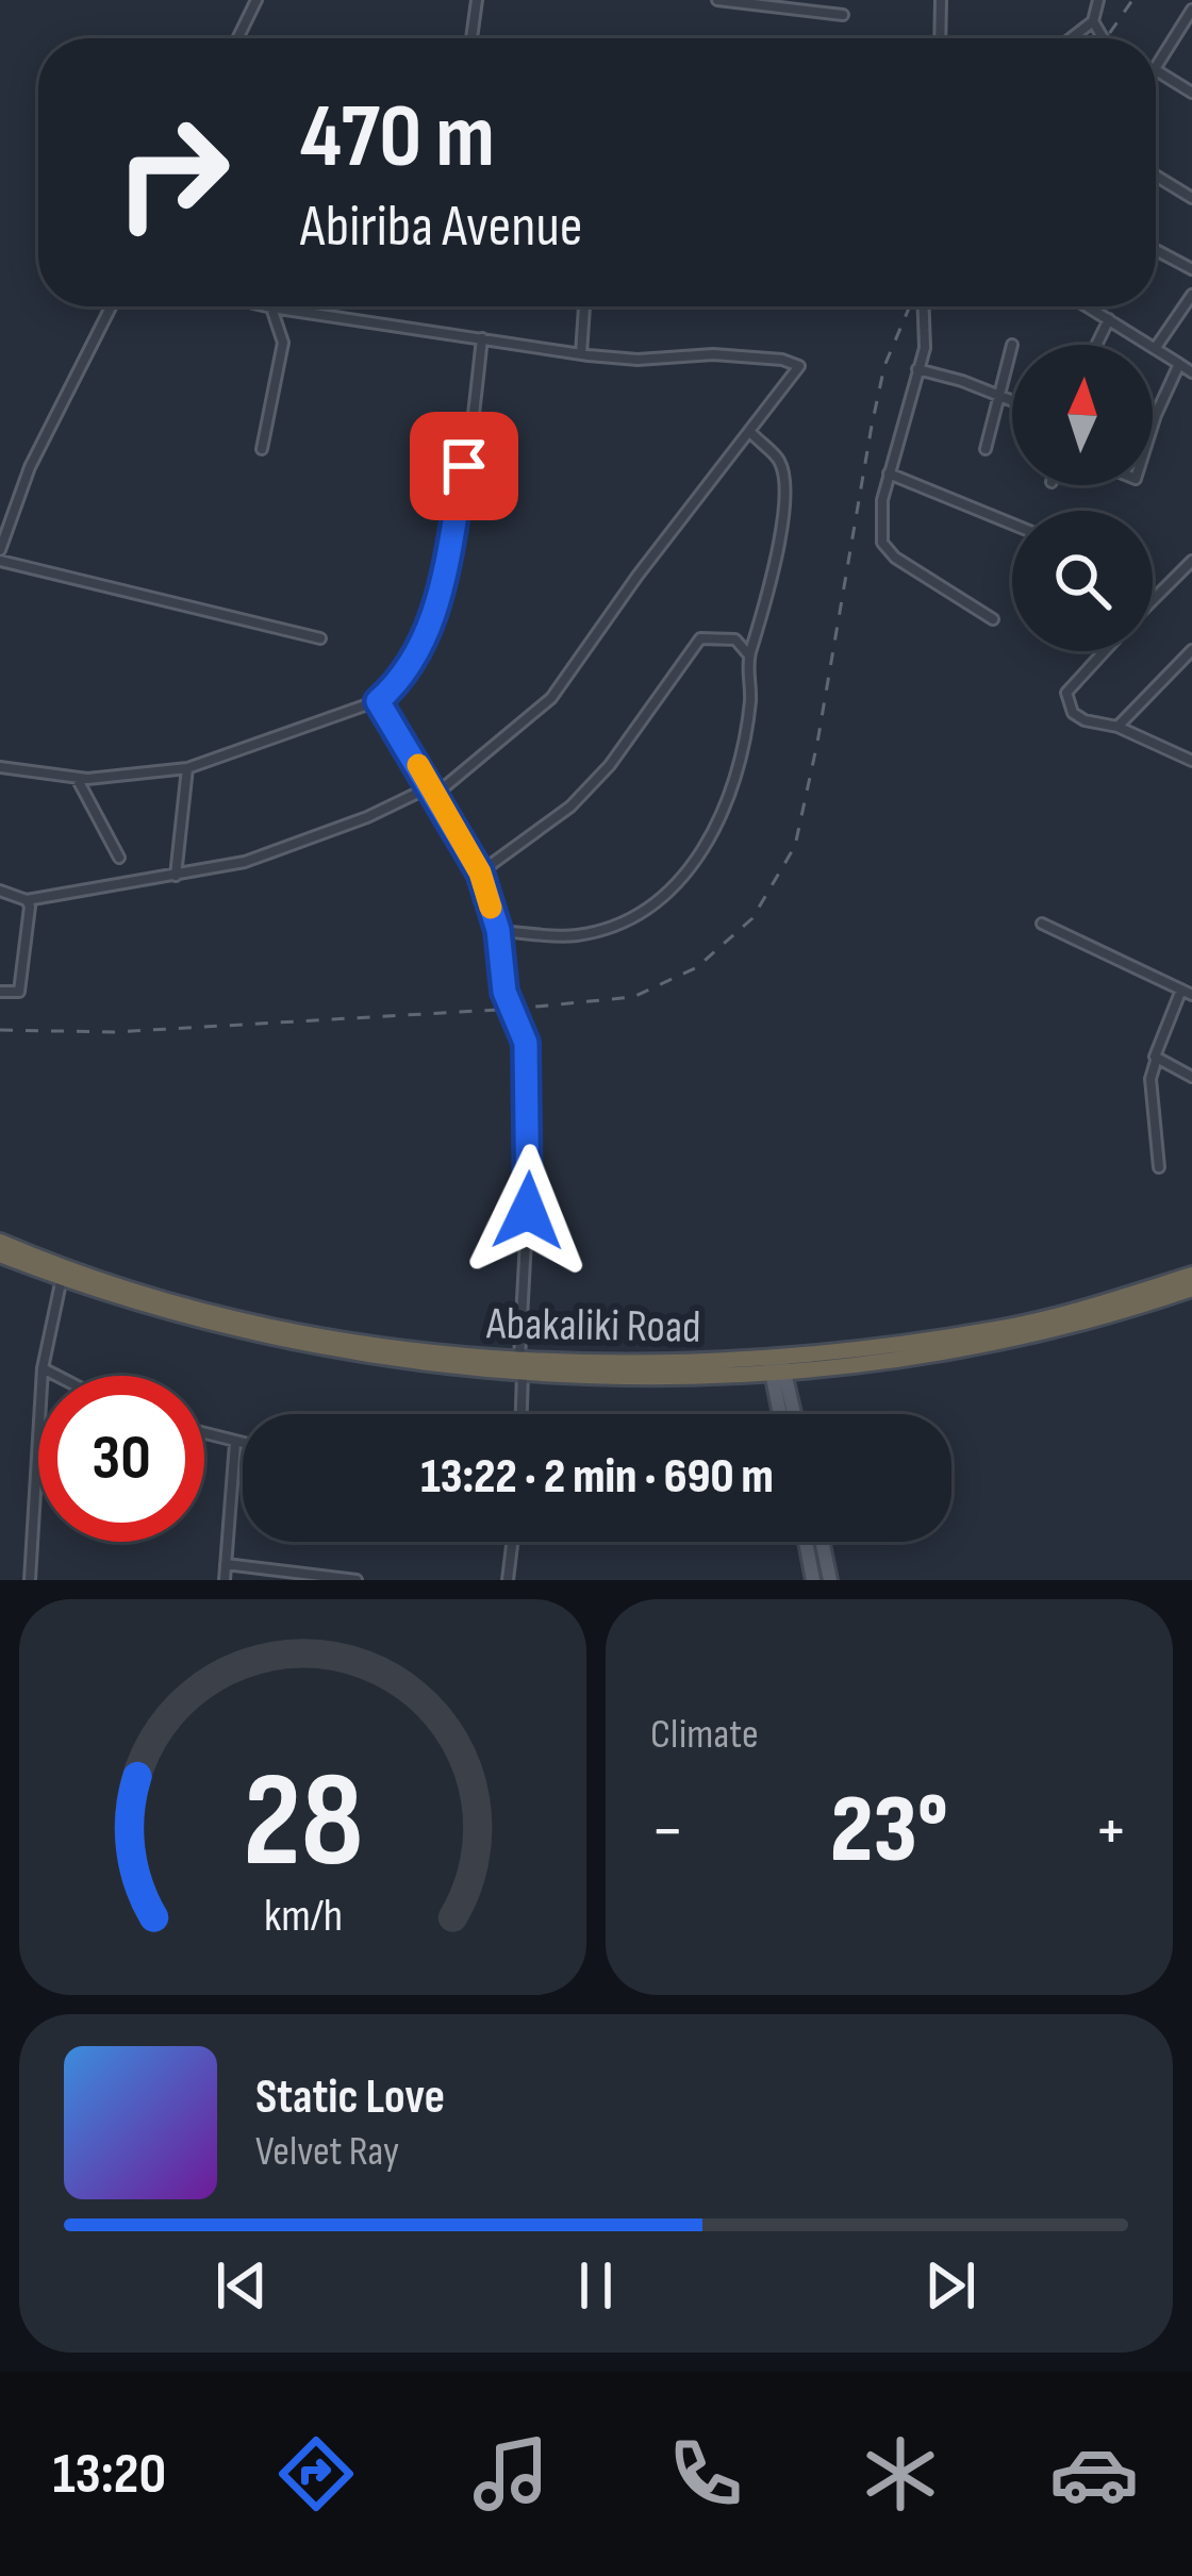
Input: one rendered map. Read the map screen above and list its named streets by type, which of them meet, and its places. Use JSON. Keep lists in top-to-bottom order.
{
  "streets": {
    "highway": ["Abakaliki Road"]
  },
  "north": "top",
  "page": {
    "turn": ["470 m", "Abiriba Avenue"],
    "limit": "30",
    "trip": "13:22 · 2 min · 690 m",
    "tile": "Climate",
    "heat": ["−", "23°", "+"],
    "song": ["Static Love", "Velvet Ray"],
    "tabs": "13:20",
    "gauge": ["28", "km/h"]
  }
}
